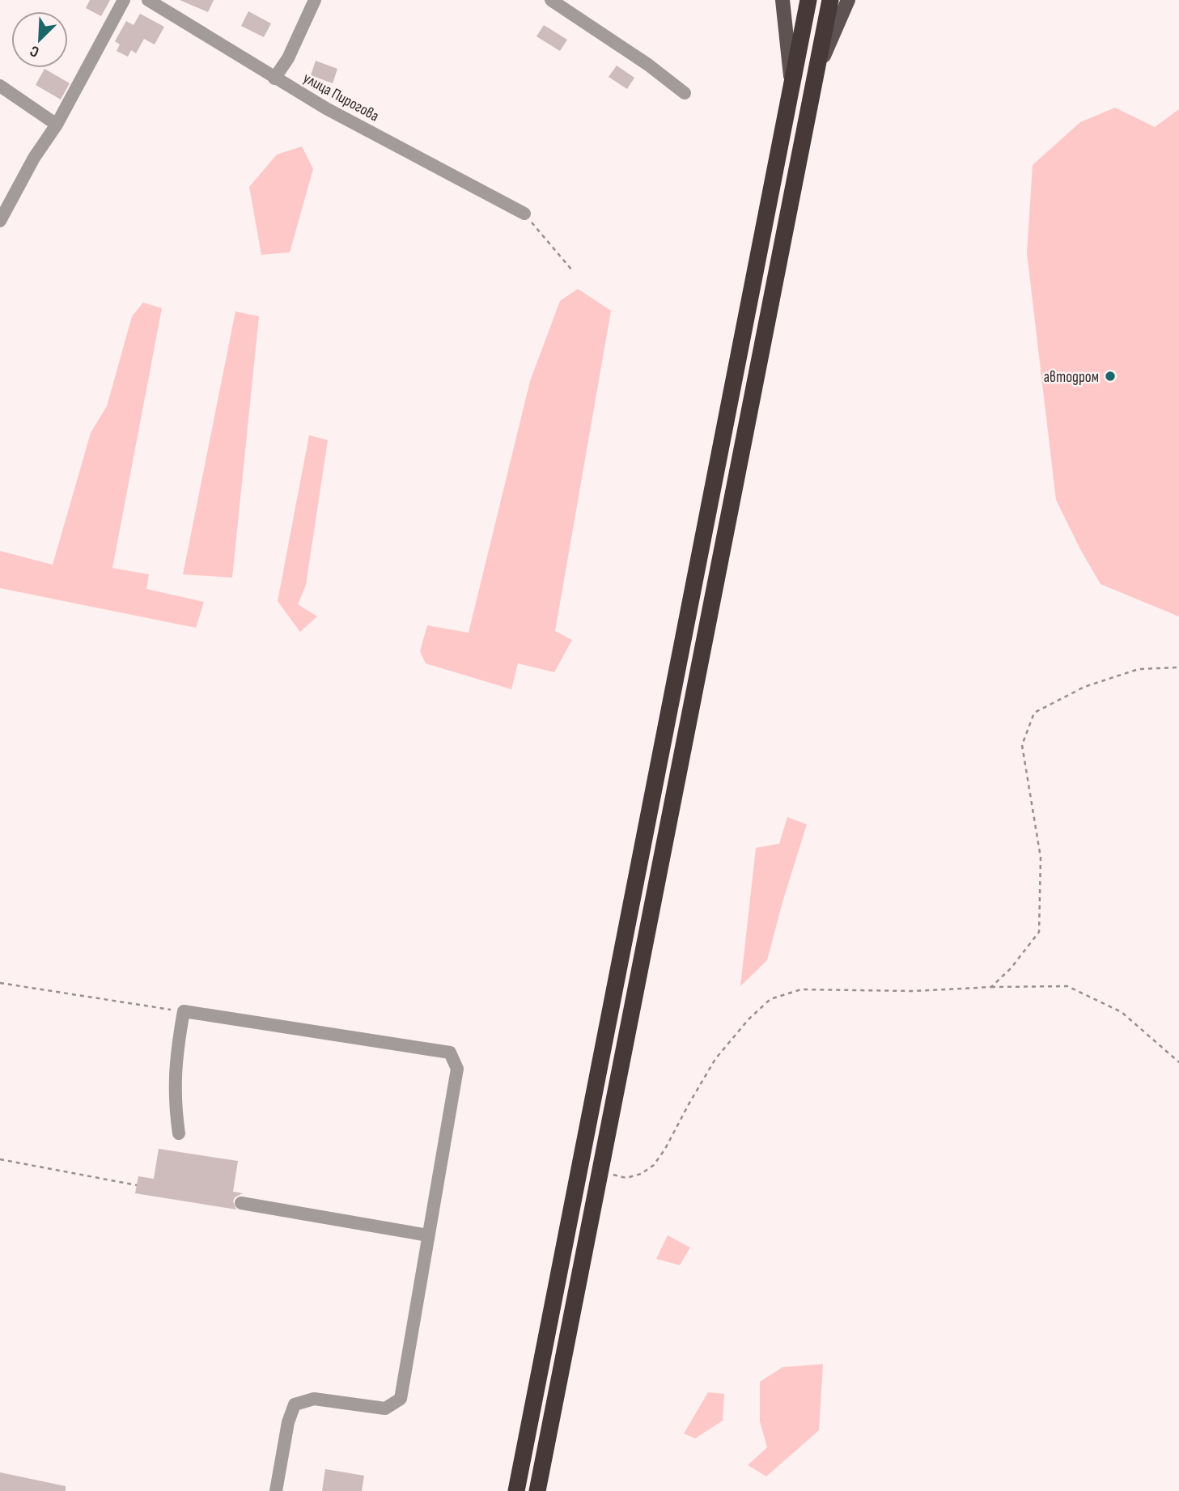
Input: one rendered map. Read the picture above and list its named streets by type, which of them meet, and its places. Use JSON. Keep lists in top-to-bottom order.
{
  "streets": {
    "street": ["улица Пирогова"]
  },
  "places": ["автодром"],
  "north": "bottom left"
}
